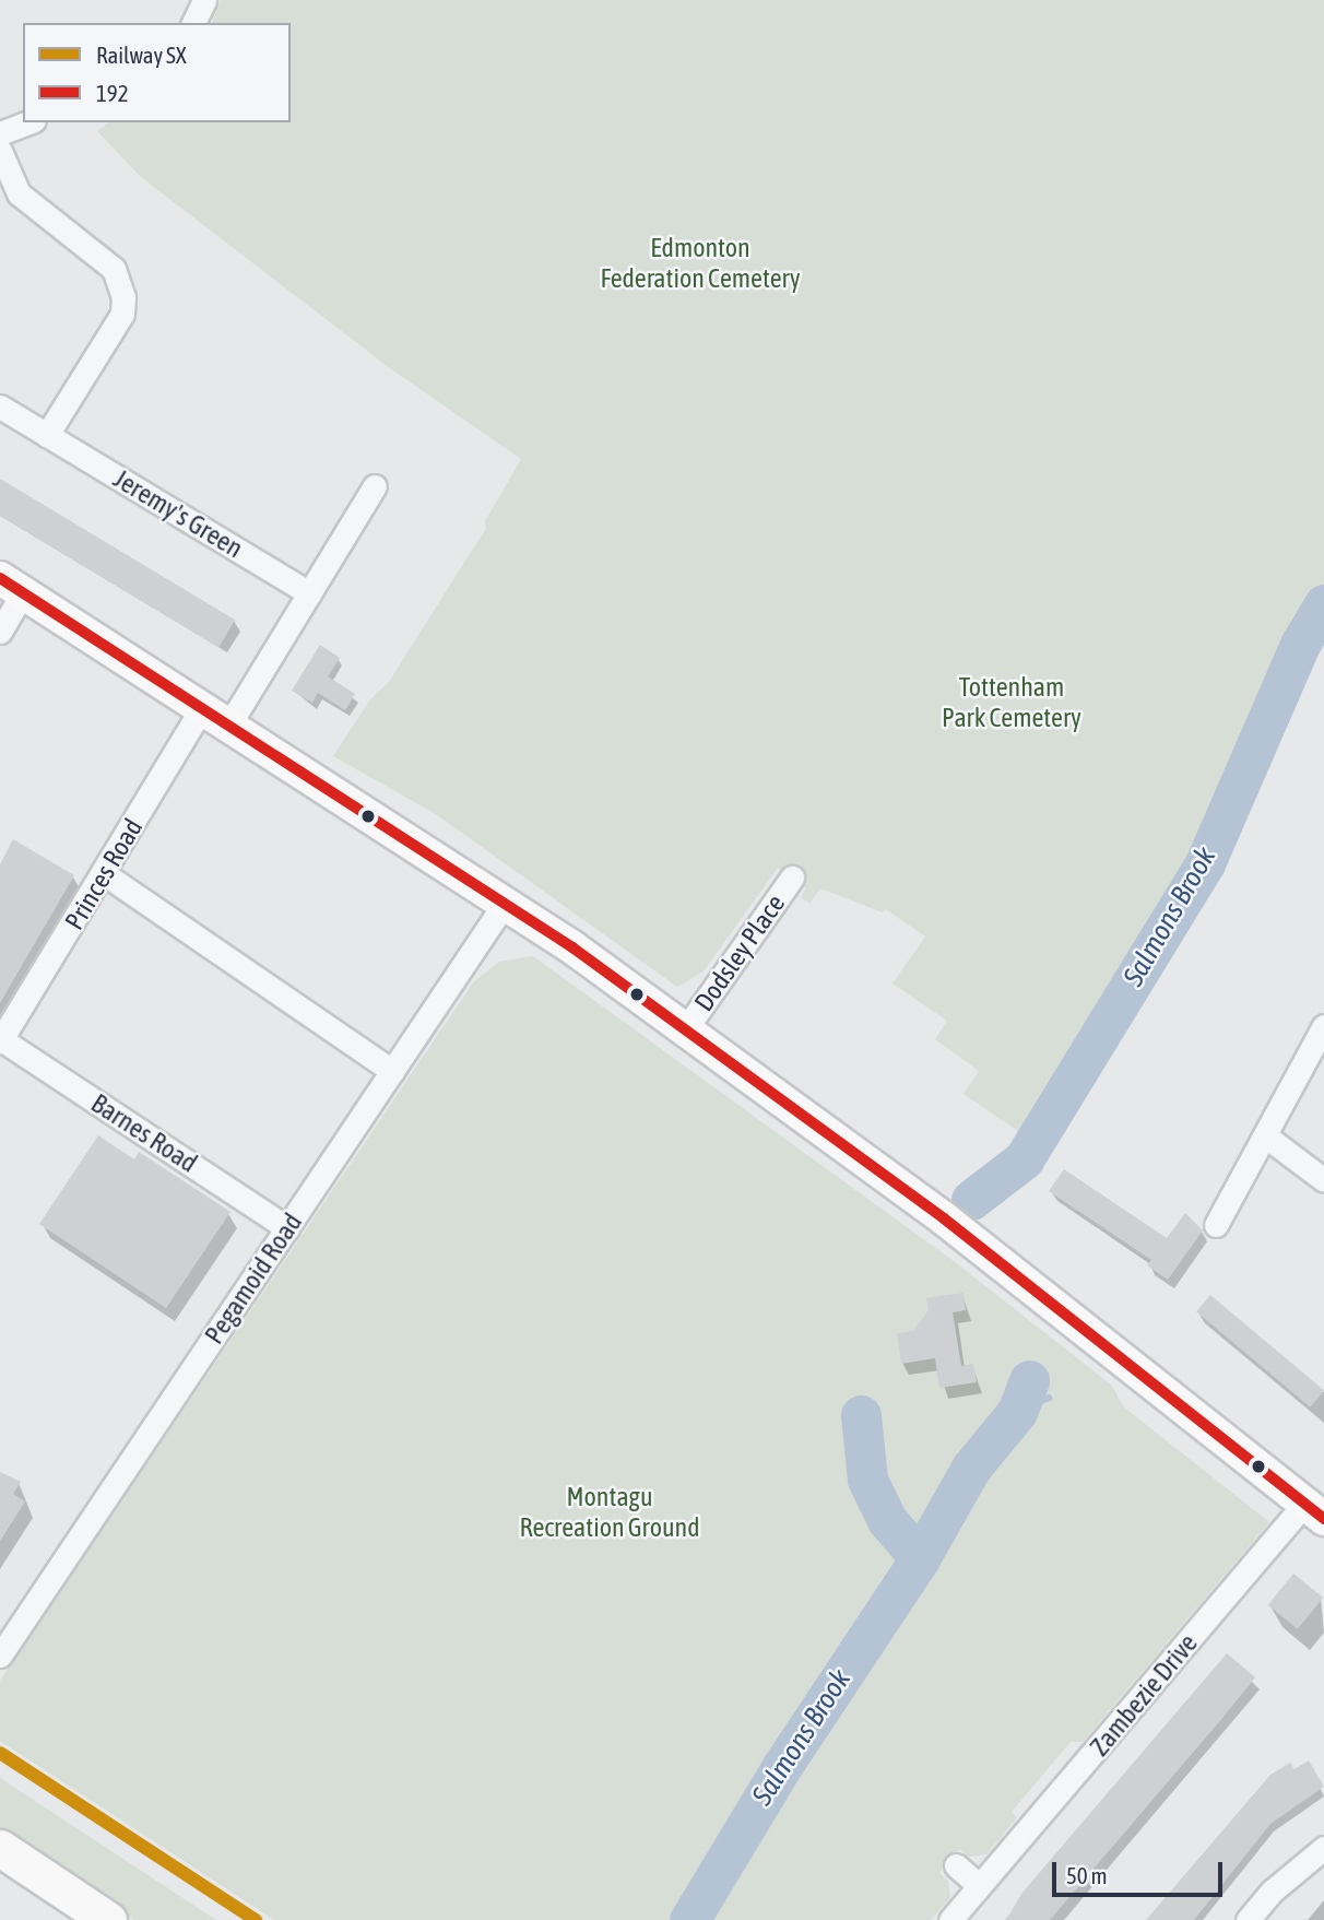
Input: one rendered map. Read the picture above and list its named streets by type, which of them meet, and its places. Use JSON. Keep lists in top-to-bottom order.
{
  "streets": {
    "street": [
      "Jeremy's Green",
      "Princes Road",
      "Dodsley Place",
      "Barnes Road",
      "Pegamoid Road",
      "Zambezie Drive"
    ]
  },
  "crossings": [
    ["Princes Road", "Barnes Road"],
    ["Barnes Road", "Pegamoid Road"]
  ],
  "water": ["Salmons Brook"],
  "parks": ["Edmonton Federation Cemetery", "Tottenham Park Cemetery", "Montagu Recreation Ground"],
  "lines": ["transit line 192", "rail line SX"],
  "legend": ["Railway SX", "192"],
  "scale_bar": "50 m"
}
